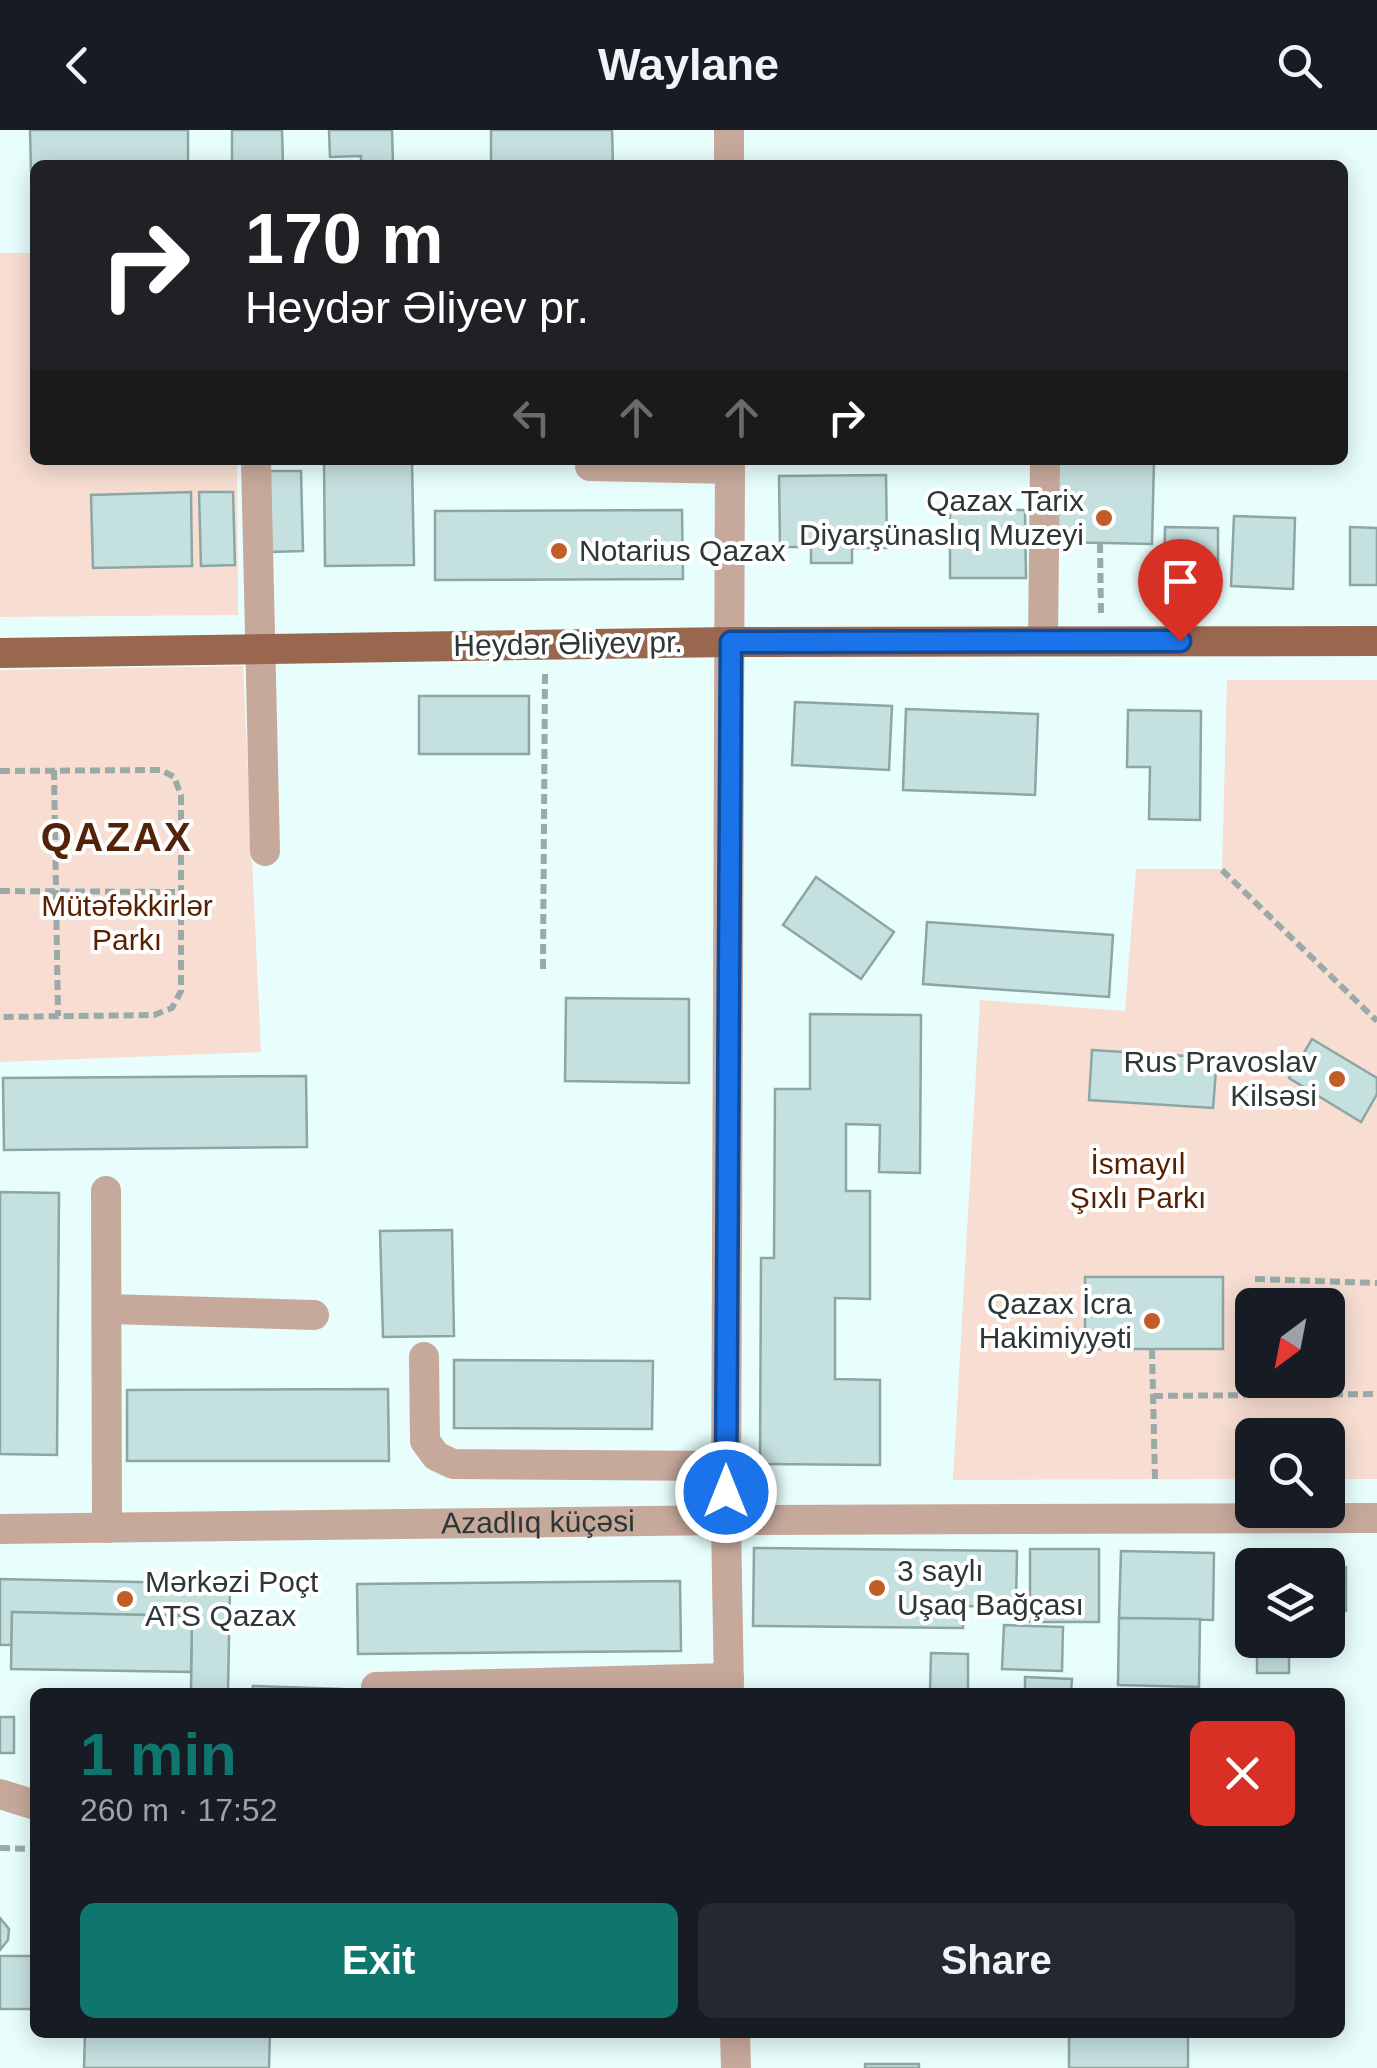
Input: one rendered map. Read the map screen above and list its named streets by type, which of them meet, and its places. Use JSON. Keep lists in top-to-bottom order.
{
  "streets": {
    "main road": ["Heydər Əliyev pr."],
    "street": ["Azadlıq küçəsi"]
  },
  "districts": ["QAZAX"],
  "parks": ["Mütəfəkkirlər Parkı", "İsmayıl Şıxlı Parkı"],
  "places": [
    "Qazax Tarix Diyarşünaslıq Muzeyi",
    "Notarius Qazax",
    "Rus Pravoslav Kilsəsi",
    "Qazax İcra Hakimiyyəti",
    "3 saylı Uşaq Bağçası",
    "Mərkəzi Poçt ATS Qazax"
  ],
  "north": "bottom left",
  "page": {
    "header": "Waylane",
    "turn": ["170 m", "Heydər Əliyev pr."],
    "heading": ["1 min", "260 m · 17:52"],
    "buttons": ["Exit", "Share"]
  }
}
